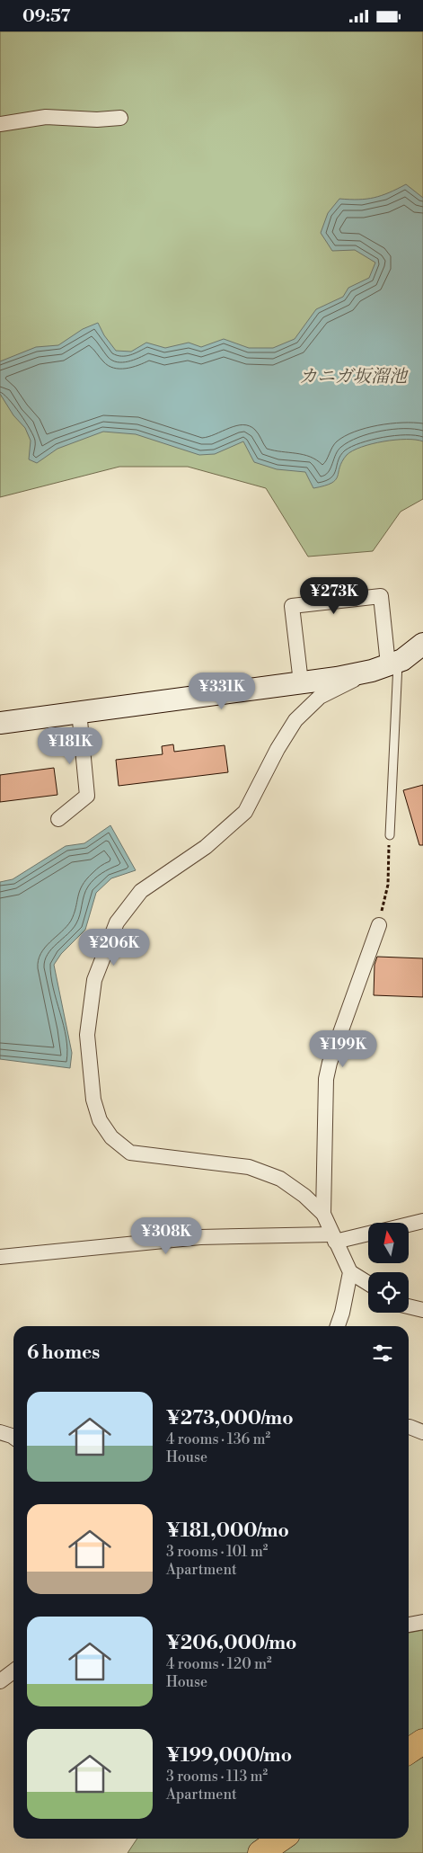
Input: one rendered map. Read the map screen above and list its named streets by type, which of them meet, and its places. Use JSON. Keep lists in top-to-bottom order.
{
  "water": ["カニガ坂溜池"],
  "north": "top",
  "page": {
    "status": "09:57",
    "price": [
      "¥273K",
      "¥331K",
      "¥181K",
      "¥206K",
      "¥199K",
      "¥308K"
    ],
    "heading": "6 homes",
    "list": [
      {
        "name": "¥273,000/mo",
        "note": "4 rooms · 136 m² · House"
      },
      {
        "name": "¥181,000/mo",
        "note": "3 rooms · 101 m² · Apartment"
      },
      {
        "name": "¥206,000/mo",
        "note": "4 rooms · 120 m² · House"
      },
      {
        "name": "¥199,000/mo",
        "note": "3 rooms · 113 m² · Apartment"
      }
    ]
  }
}
